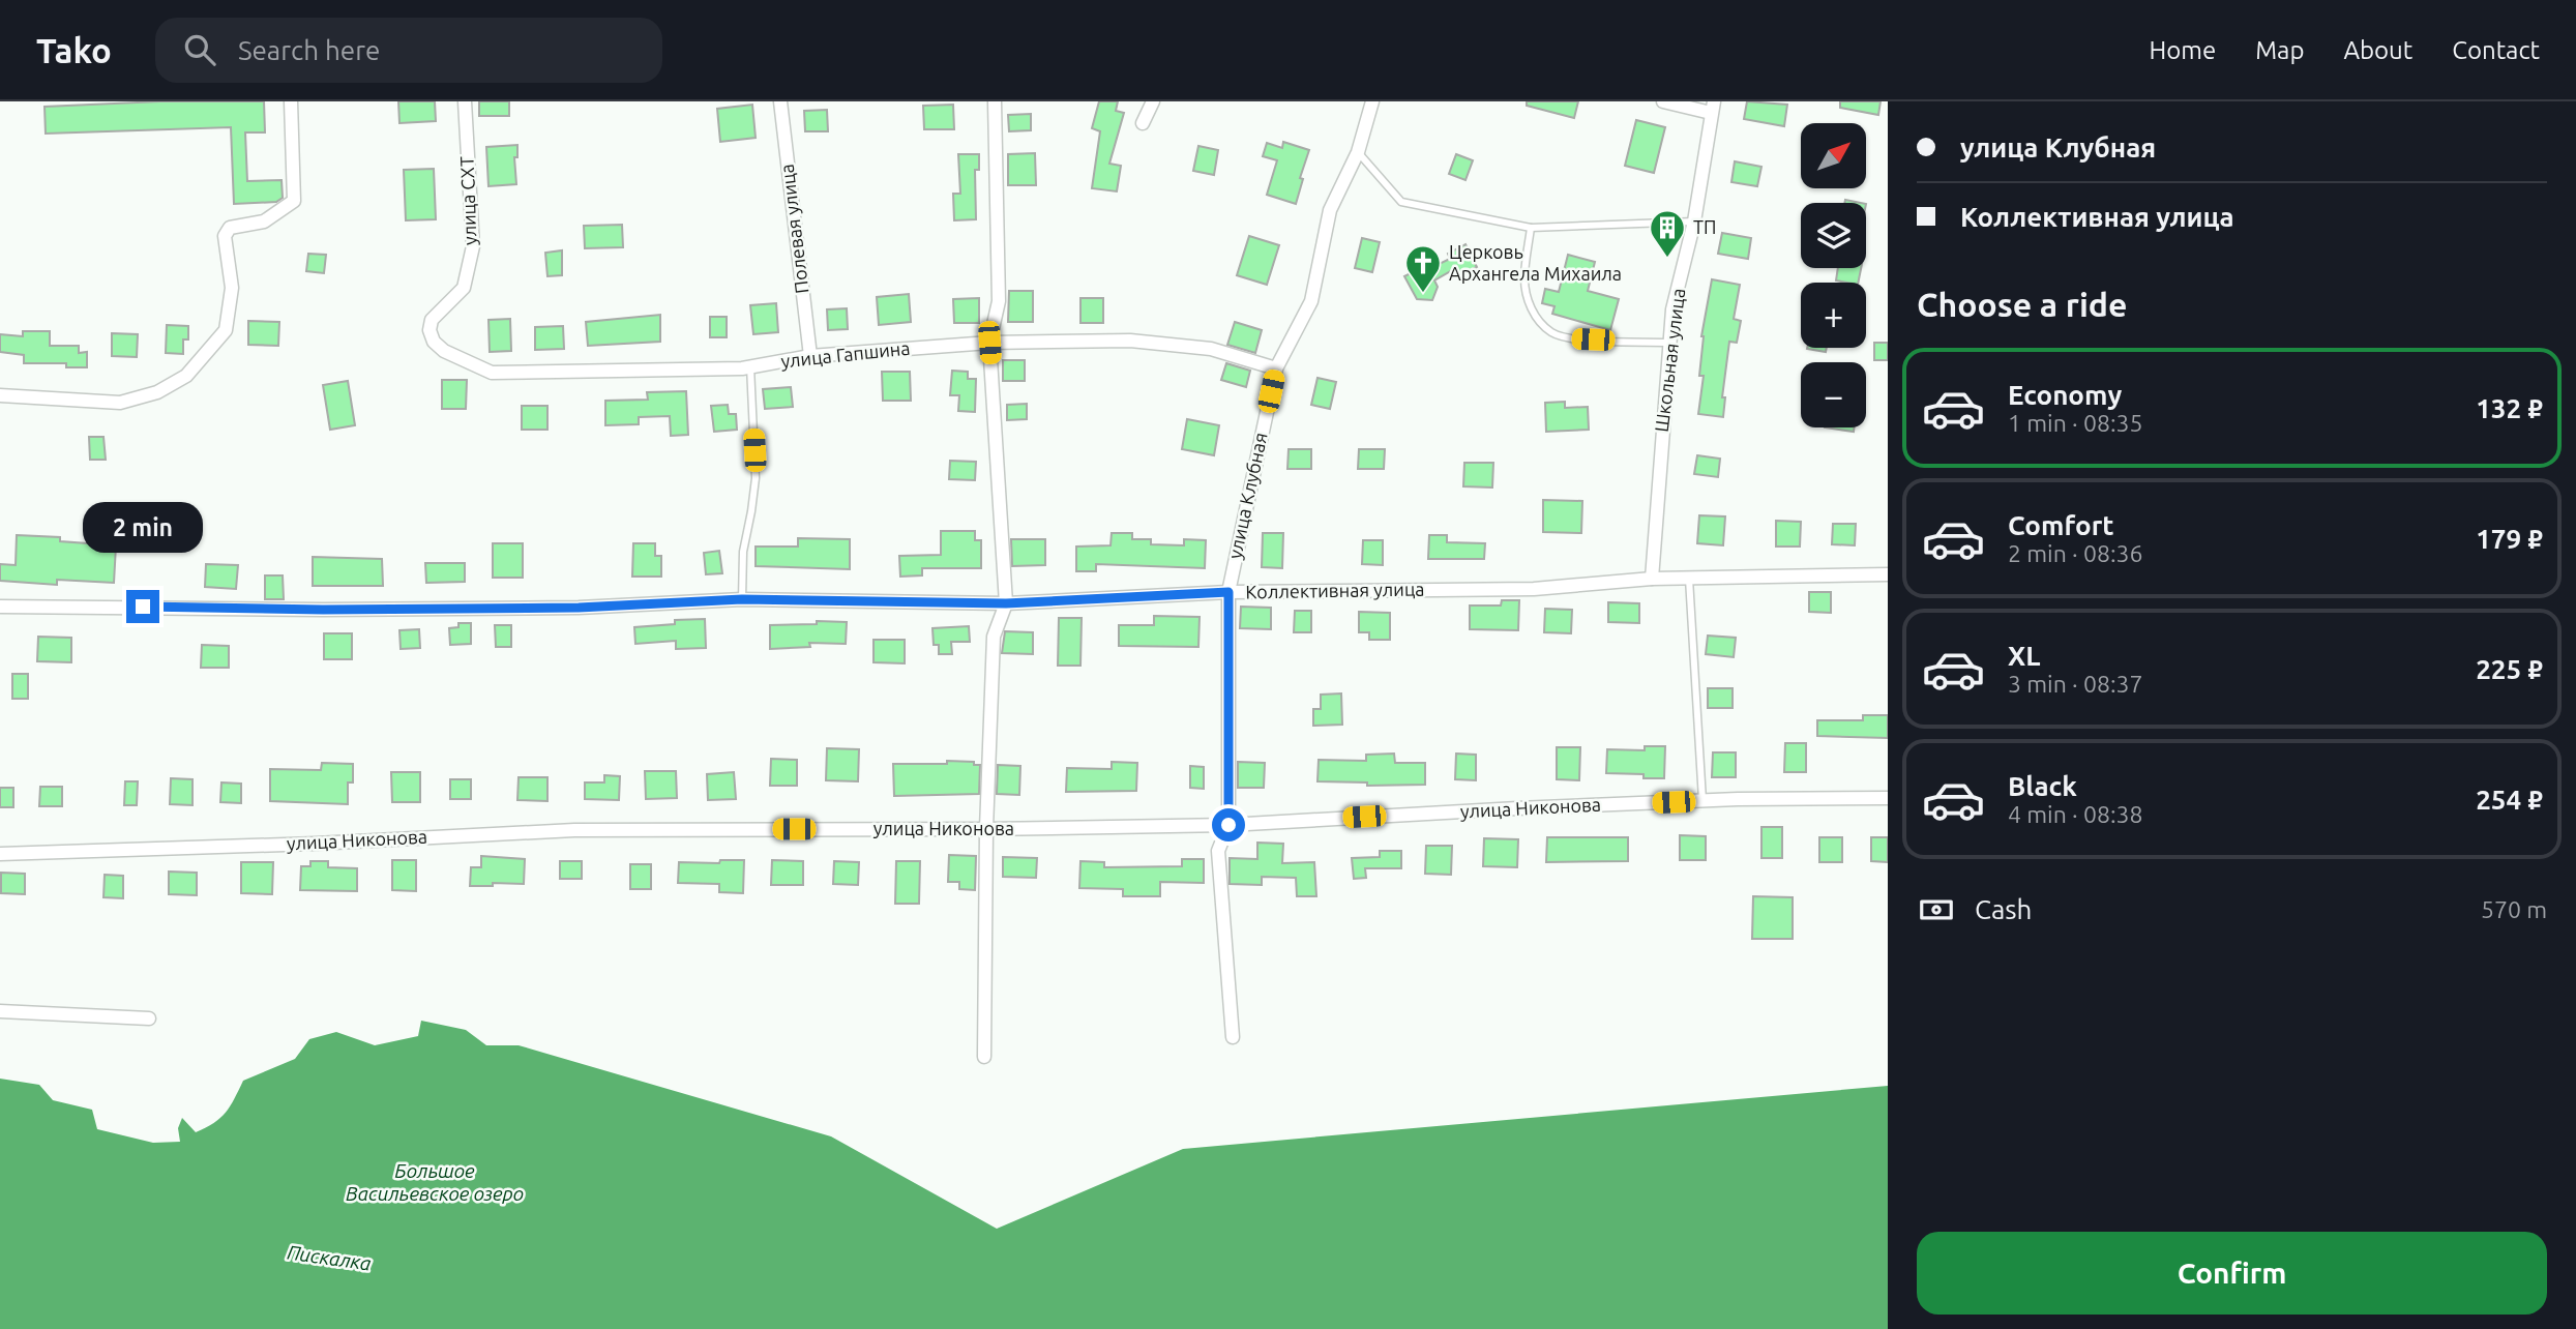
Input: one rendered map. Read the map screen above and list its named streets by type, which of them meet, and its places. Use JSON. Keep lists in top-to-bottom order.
{
  "streets": {
    "street": [
      "улица СХТ",
      "Полевая улица",
      "улица Гапшина",
      "Школьная улица",
      "улица Клубная",
      "Коллективная улица",
      "улица Никонова"
    ]
  },
  "crossings": [
    ["улица СХТ", "улица Гапшина"],
    ["Полевая улица", "улица Гапшина"],
    ["улица Гапшина", "улица Клубная"],
    ["Школьная улица", "Коллективная улица"],
    ["улица Клубная", "Коллективная улица"],
    ["улица Клубная", "улица Никонова"]
  ],
  "water": ["Большое Васильевское озеро", "Пискалка"],
  "places": {
    "building": ["ТП"],
    "church": ["Церковь Архангела Михаила"]
  },
  "north": "top right",
  "page": {
    "header": "Tako",
    "search": "Search here",
    "nav": [
      "Home",
      "Map",
      "About",
      "Contact"
    ],
    "banner": ["улица Клубная", "Коллективная улица"],
    "map_buttons": ["+", "−"],
    "heading": "Choose a ride",
    "list": [
      {
        "name": "Economy",
        "note": "1 min · 08:35",
        "value": "132 ₽"
      },
      {
        "name": "Comfort",
        "note": "2 min · 08:36",
        "value": "179 ₽"
      },
      {
        "name": "XL",
        "note": "3 min · 08:37",
        "value": "225 ₽"
      },
      {
        "name": "Black",
        "note": "4 min · 08:38",
        "value": "254 ₽"
      }
    ],
    "bubble": "2 min",
    "pay": ["Cash", "570 m"],
    "buttons": "Confirm"
  }
}
